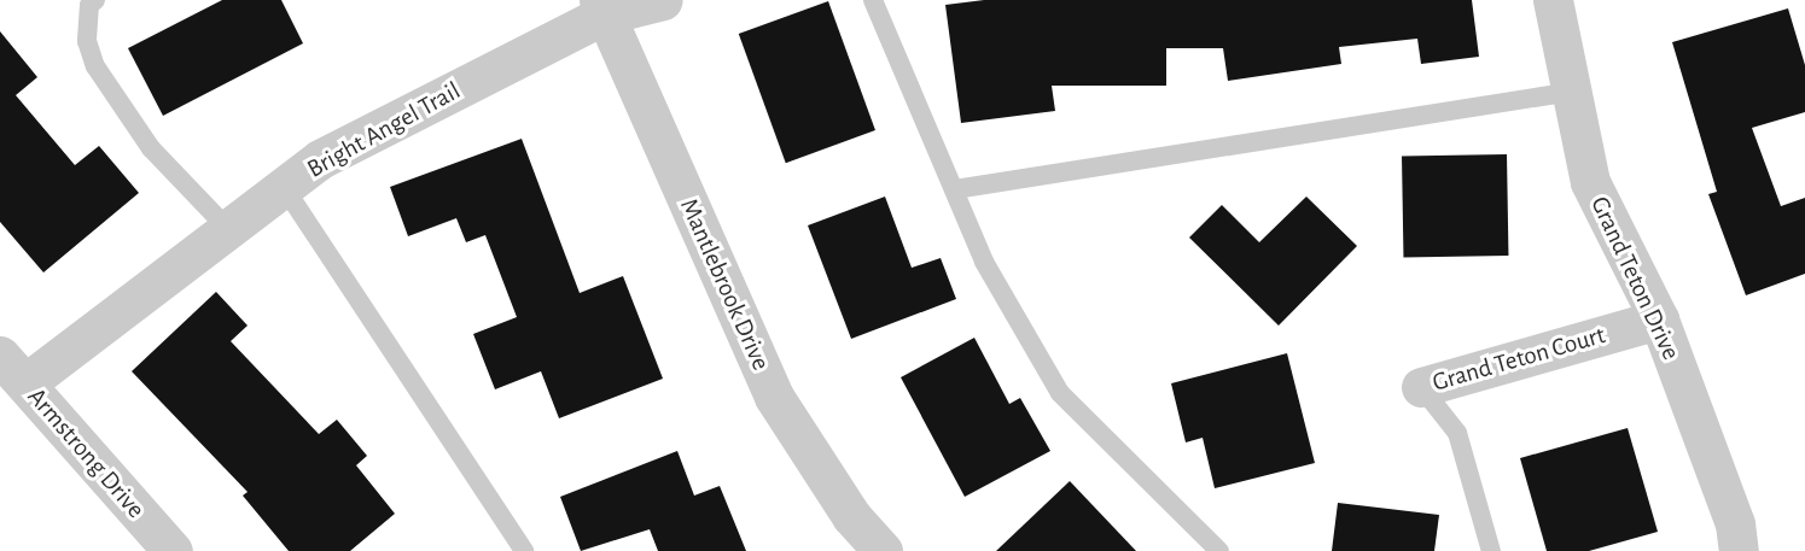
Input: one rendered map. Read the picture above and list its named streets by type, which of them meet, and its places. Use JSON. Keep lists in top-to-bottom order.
{
  "streets": {
    "street": [
      "Bright Angel Trail",
      "Grand Teton Drive",
      "Mantlebrook Drive",
      "Grand Teton Court",
      "Armstrong Drive"
    ]
  },
  "crossings": [
    ["Bright Angel Trail", "Mantlebrook Drive"],
    ["Bright Angel Trail", "Armstrong Drive"],
    ["Grand Teton Drive", "Grand Teton Court"]
  ]
}
